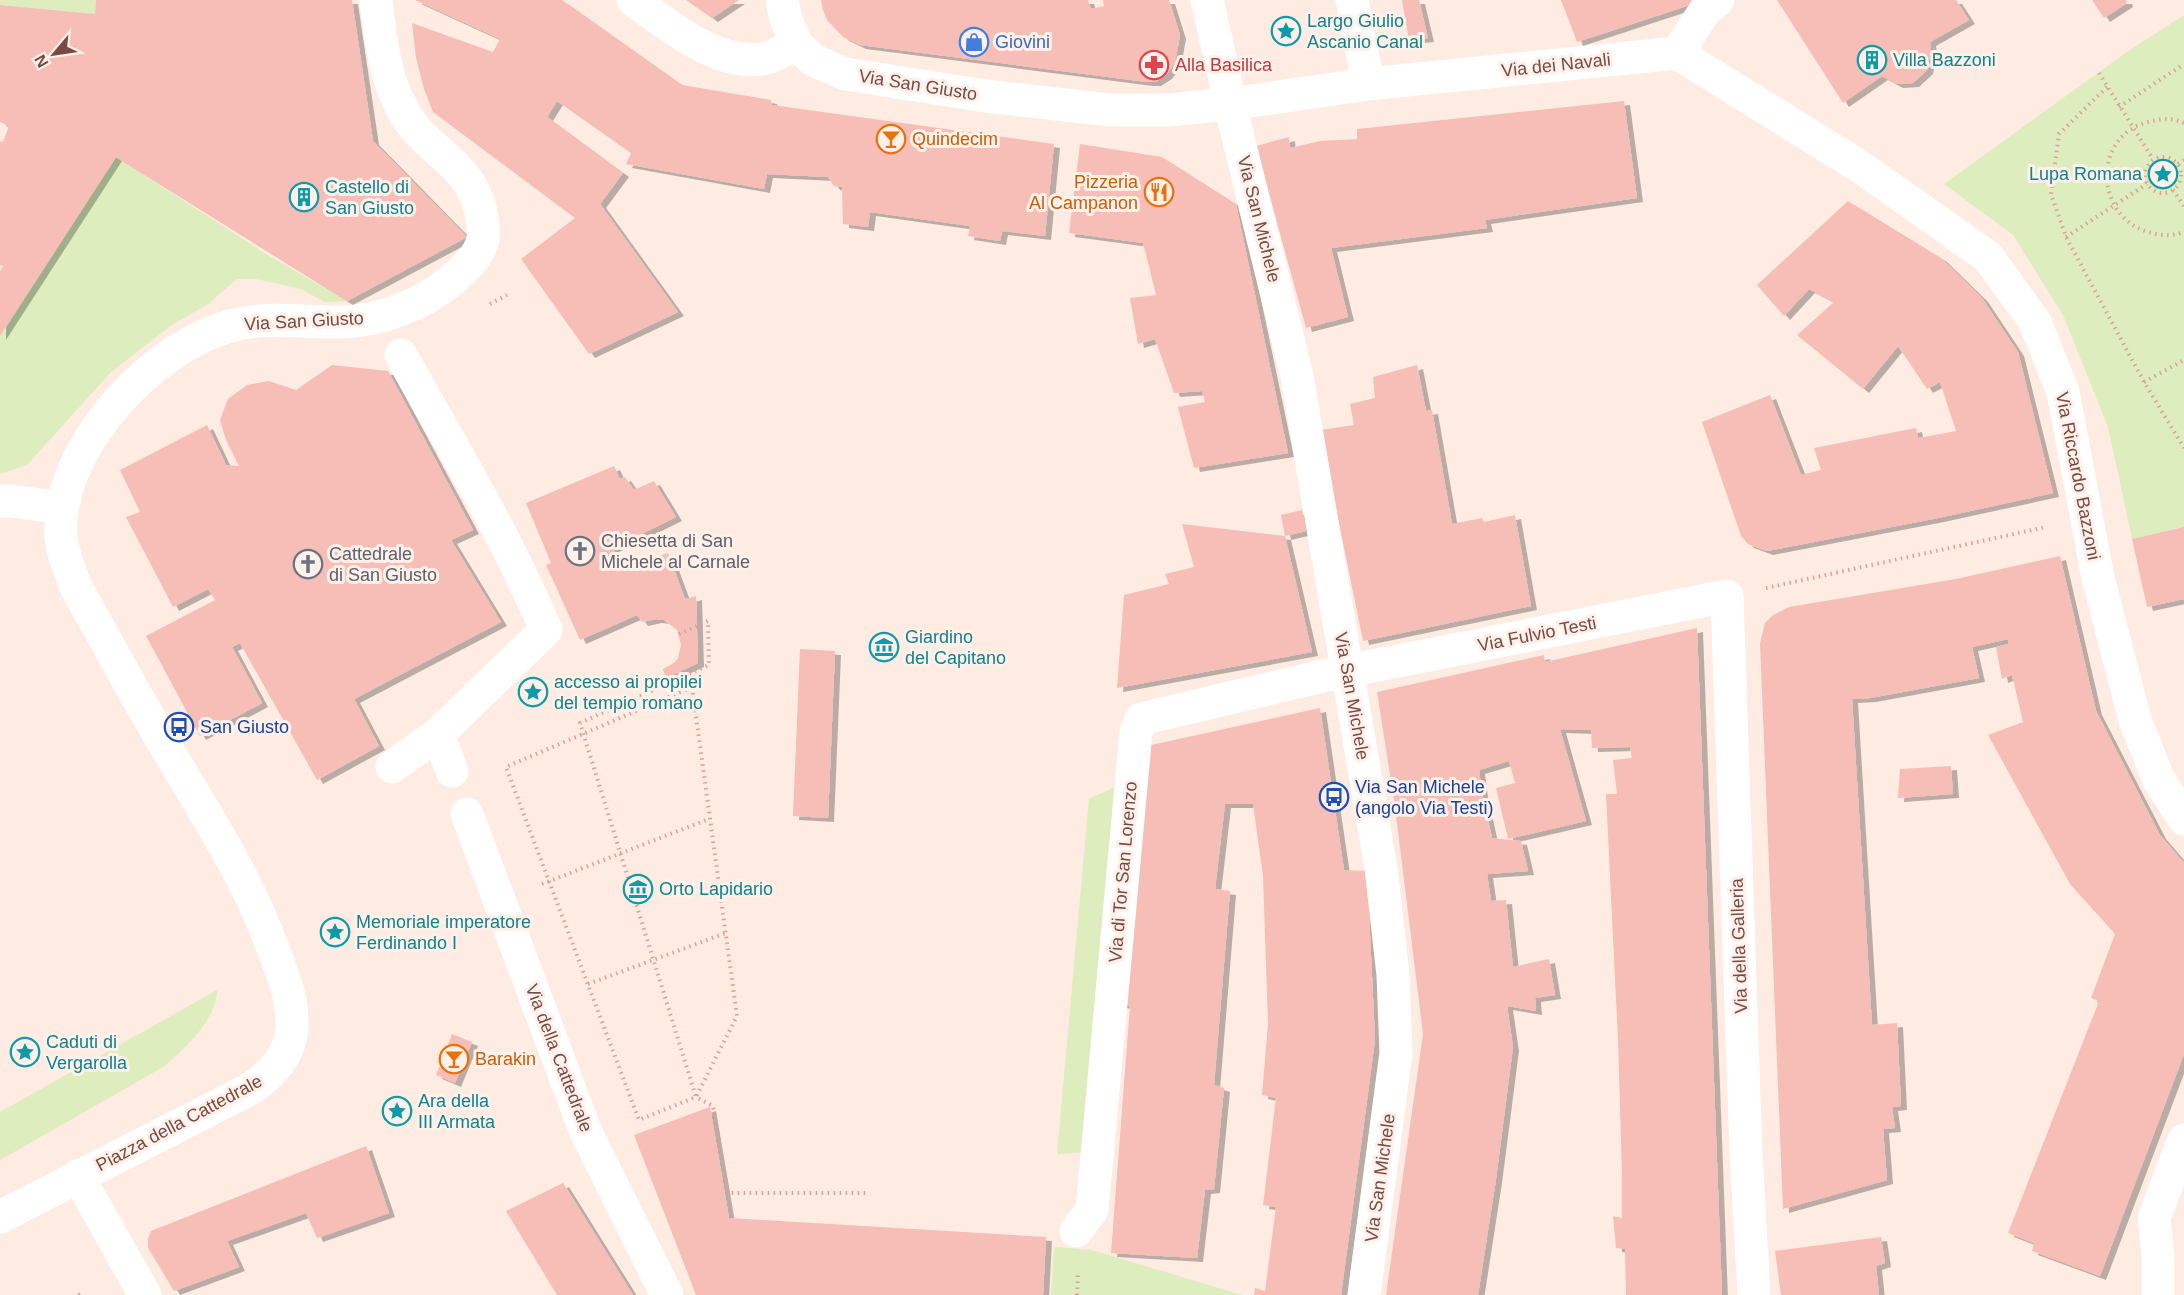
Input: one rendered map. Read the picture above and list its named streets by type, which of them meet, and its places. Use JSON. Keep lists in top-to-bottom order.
{
  "streets": {
    "street": [
      "Via dei Navali",
      "Via San Giusto",
      "Via San Michele",
      "Via Riccardo Bazzoni",
      "Via Fulvio Testi",
      "Via di Tor San Lorenzo",
      "Via della Galleria",
      "Via della Cattedrale",
      "Piazza della Cattedrale"
    ]
  },
  "crossings": [
    ["Via dei Navali", "Via Riccardo Bazzoni"],
    ["Via San Giusto", "Via San Michele"],
    ["Via San Giusto", "Piazza della Cattedrale"],
    ["Via San Michele", "Via Fulvio Testi"],
    ["Via San Michele", "Via di Tor San Lorenzo"],
    ["Via Fulvio Testi", "Via di Tor San Lorenzo"],
    ["Via Fulvio Testi", "Via della Galleria"]
  ],
  "places": {
    "place": [
      "Largo Giulio Ascanio Canal",
      "Lupa Romana",
      "accesso ai propilei del tempio romano",
      "Memoriale imperatore Ferdinando I",
      "Caduti di Vergarolla",
      "Ara della III Armata"
    ],
    "shop": ["Giovini"],
    "building": ["Villa Bazzoni", "Castello di San Giusto"],
    "pharmacy": ["Alla Basilica"],
    "bar": ["Quindecim", "Barakin"],
    "restaurant": ["Pizzeria Al Campanon"],
    "church": ["Chiesetta di San Michele al Carnale", "Cattedrale di San Giusto"],
    "museum": ["Giardino del Capitano", "Orto Lapidario"],
    "bus stop": ["San Giusto", "Via San Michele (angolo Via Testi)"]
  },
  "north": "bottom left"
}
